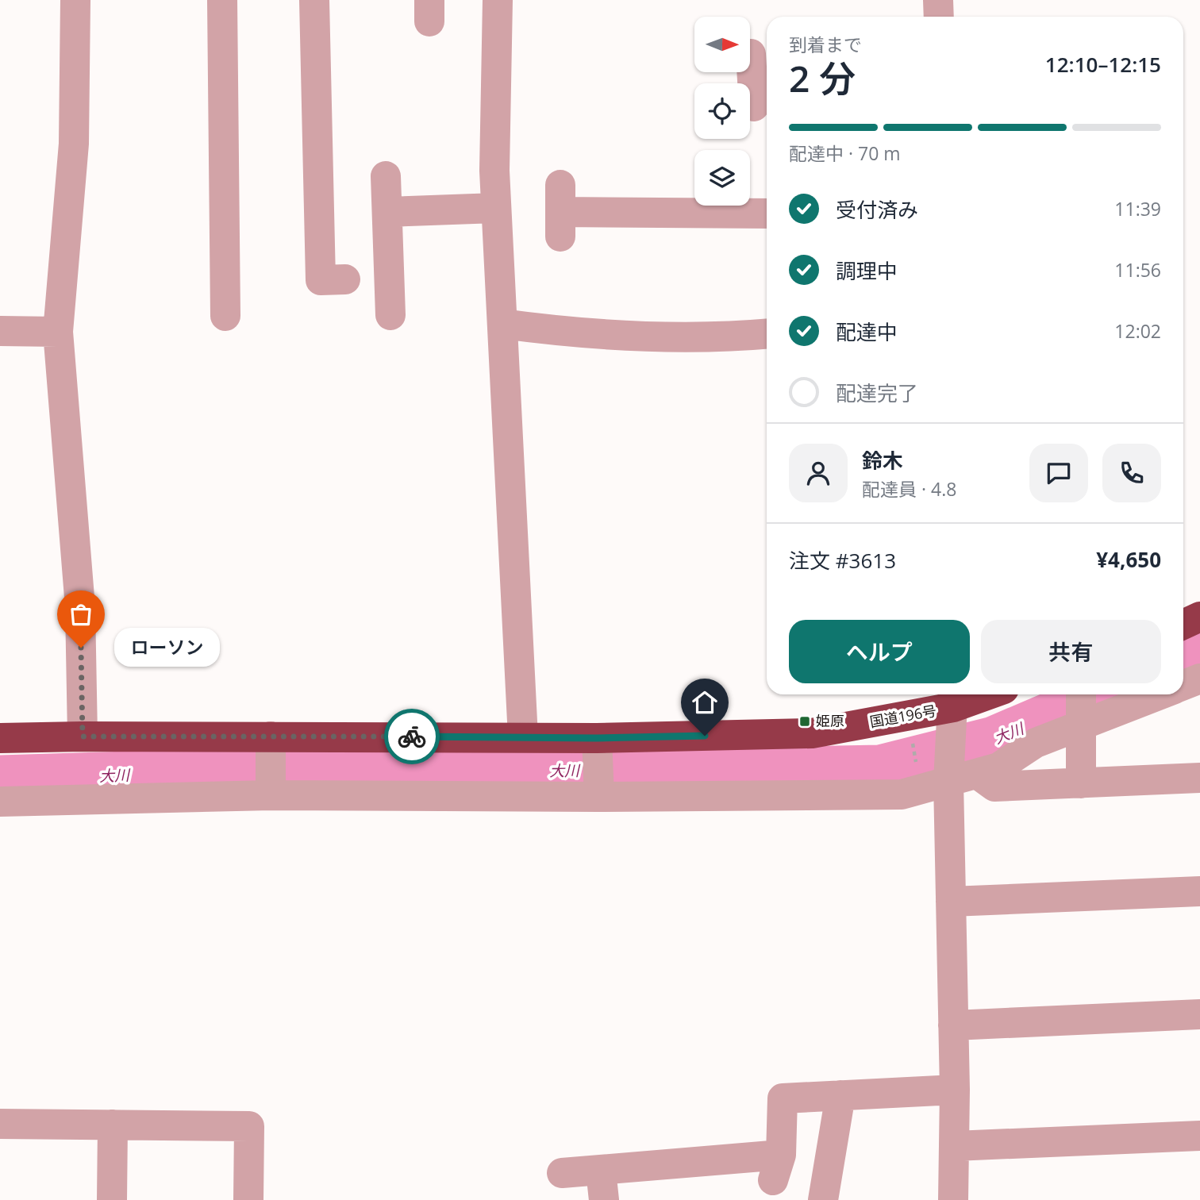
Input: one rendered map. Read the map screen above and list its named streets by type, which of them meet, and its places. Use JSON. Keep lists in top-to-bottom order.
{
  "streets": {
    "highway": ["国道196号"]
  },
  "water": ["大川"],
  "places": {
    "other": ["ローソン"],
    "transit": ["姫原"]
  },
  "north": "right",
  "page": {
    "heading": ["2 分", "到着まで", "12:10–12:15"],
    "panel": [
      "鈴木",
      "配達員 · 4.8",
      "注文 #3613",
      "¥4,650"
    ],
    "bar": "配達中 · 70 m",
    "list": [
      ["受付済み", "11:39"],
      ["調理中", "11:56"],
      ["配達中", "12:02"],
      "配達完了"
    ],
    "buttons": ["ヘルプ", "共有"],
    "bubble": "ローソン"
  }
}
